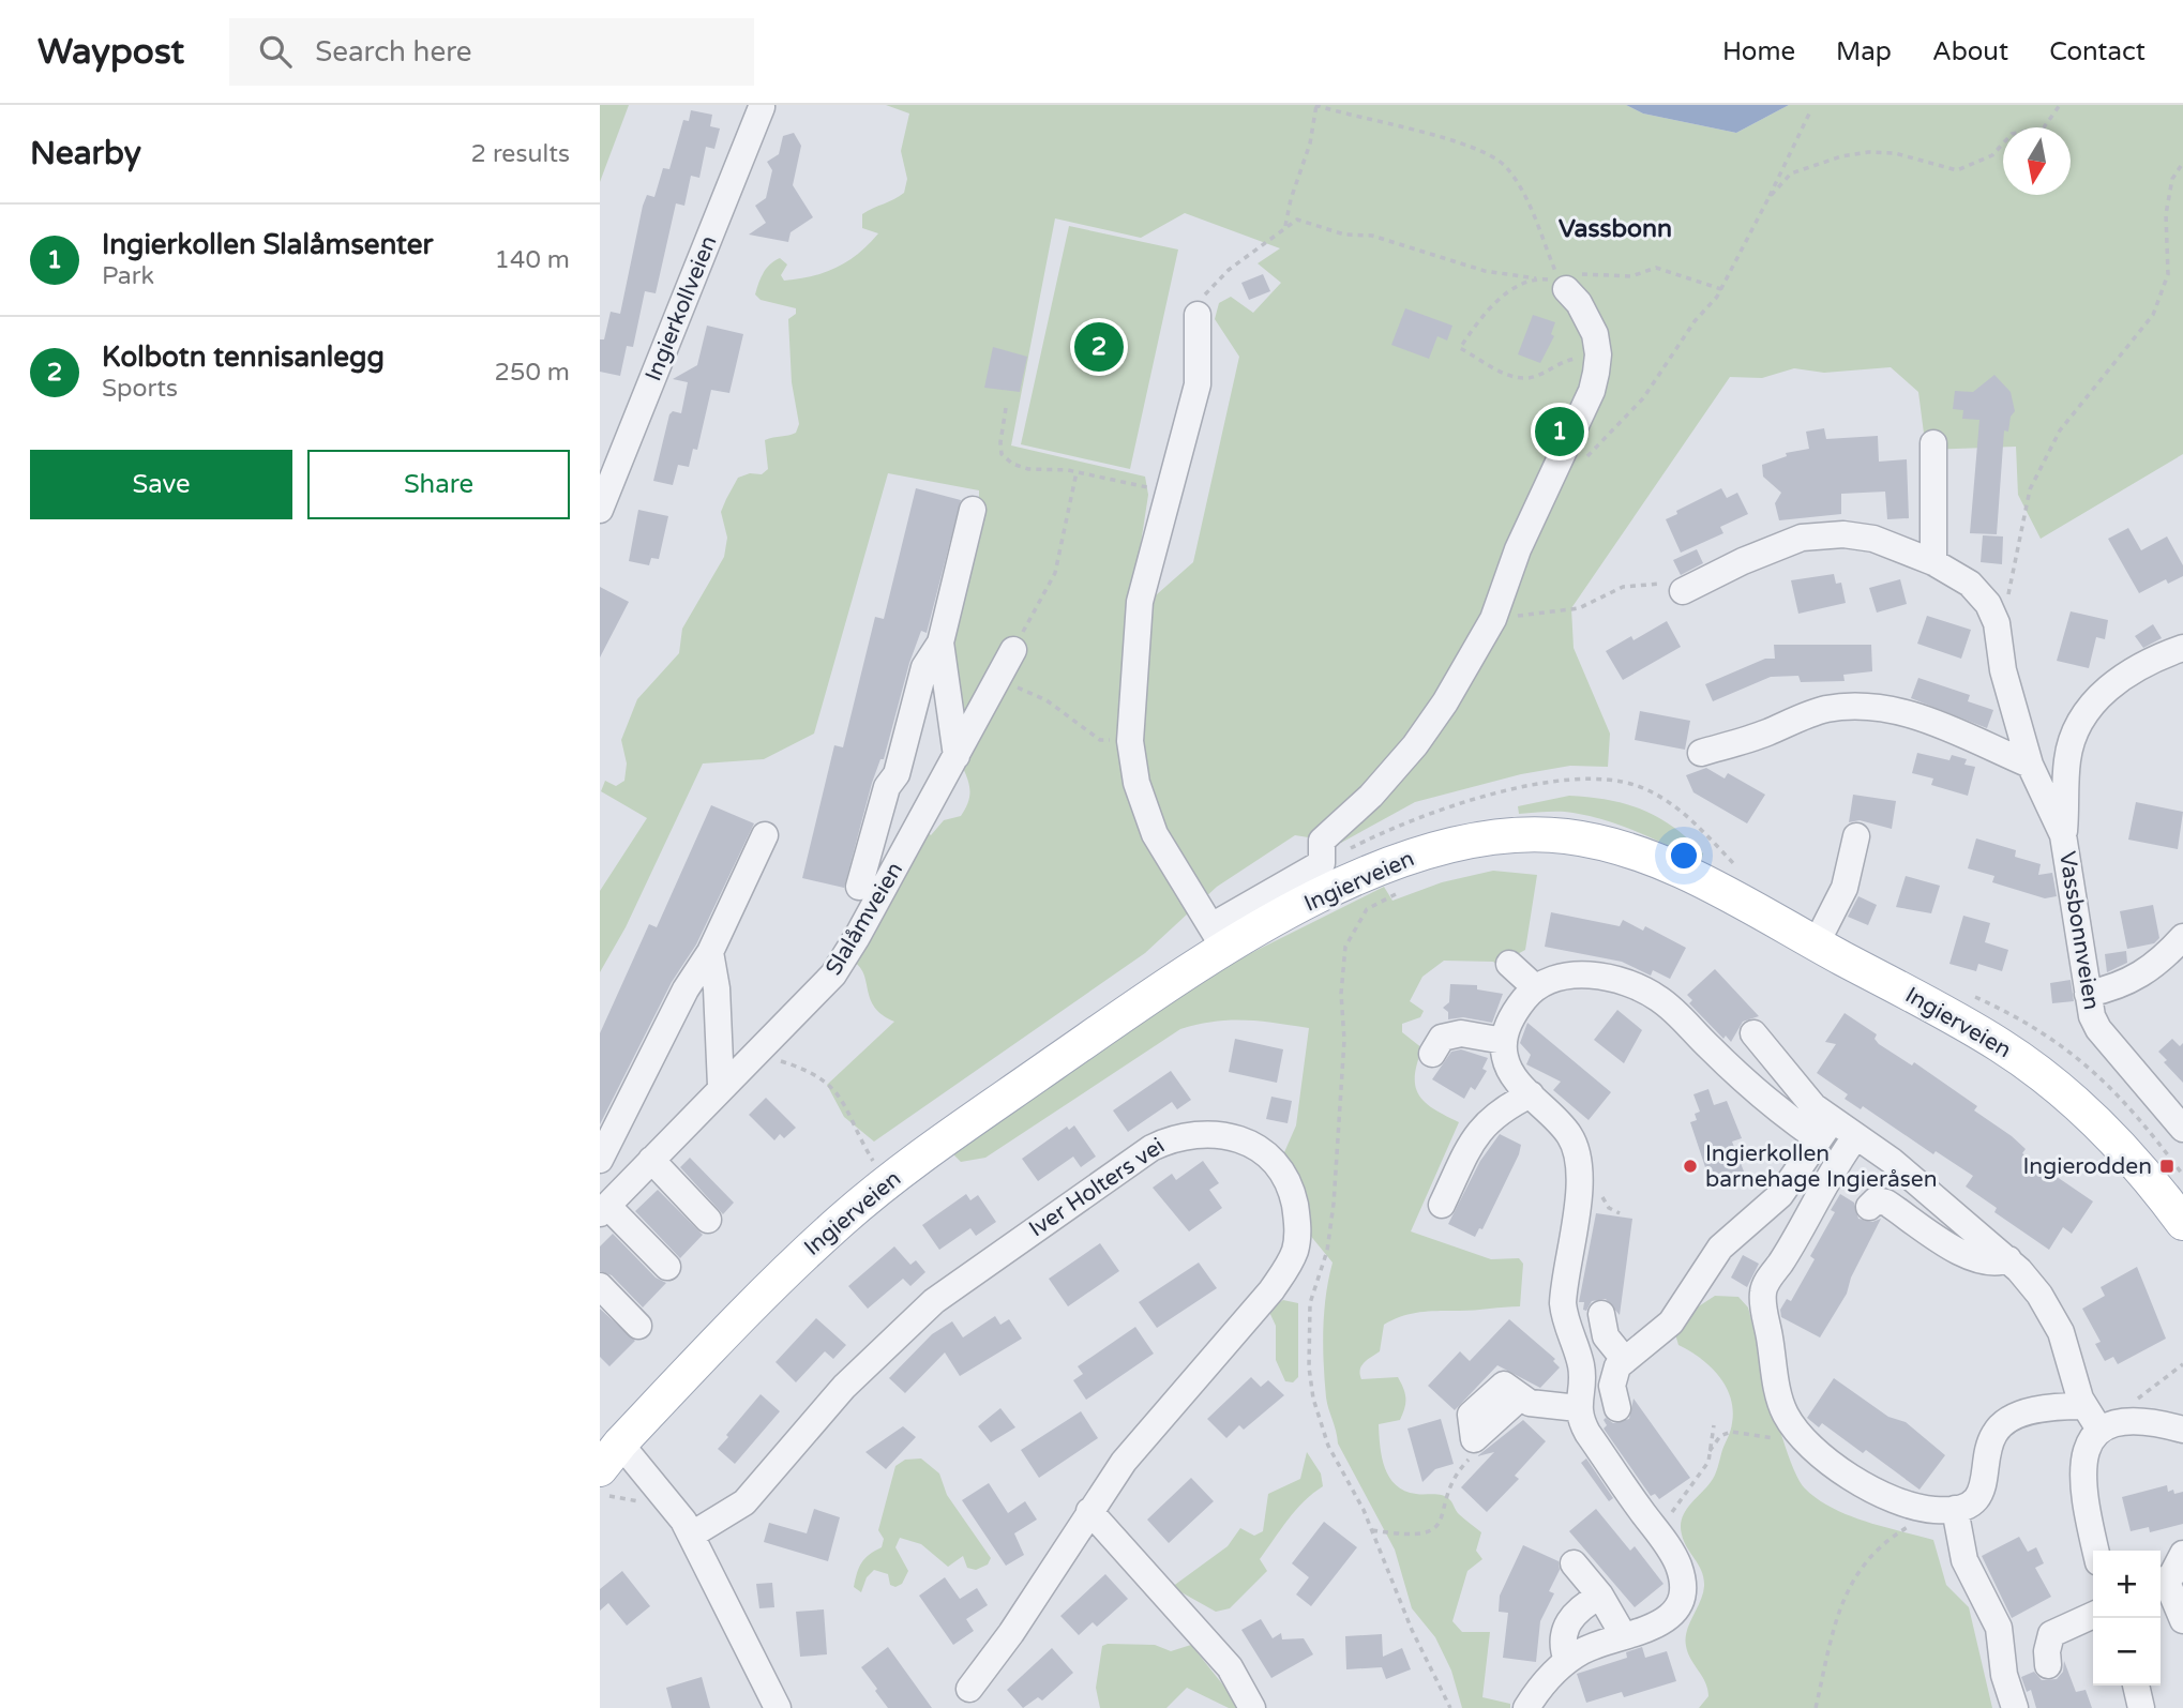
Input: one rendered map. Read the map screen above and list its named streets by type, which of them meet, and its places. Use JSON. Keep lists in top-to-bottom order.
{
  "streets": {
    "main road": ["Ingierveien"],
    "street": [
      "Ingierkollveien",
      "Slalåmveien",
      "Vassbonnveien",
      "Iver Holters vei"
    ]
  },
  "districts": ["Vassbonn"],
  "places": {
    "other": ["Ingierkollen barnehage Ingieråsen"],
    "transit": ["Ingierodden"]
  },
  "north": "bottom",
  "page": {
    "header": "Waypost",
    "search": "Search here",
    "nav": [
      "Home",
      "Map",
      "About",
      "Contact"
    ],
    "heading": ["Nearby", "2 results"],
    "list": [
      {
        "mark": "1",
        "name": "Ingierkollen Slalåmsenter",
        "note": "Park",
        "value": "140 m"
      },
      {
        "mark": "2",
        "name": "Kolbotn tennisanlegg",
        "note": "Sports",
        "value": "250 m"
      }
    ],
    "pins": ["2", "1"],
    "buttons": ["Save", "Share"],
    "map_buttons": ["+", "−"]
  }
}
